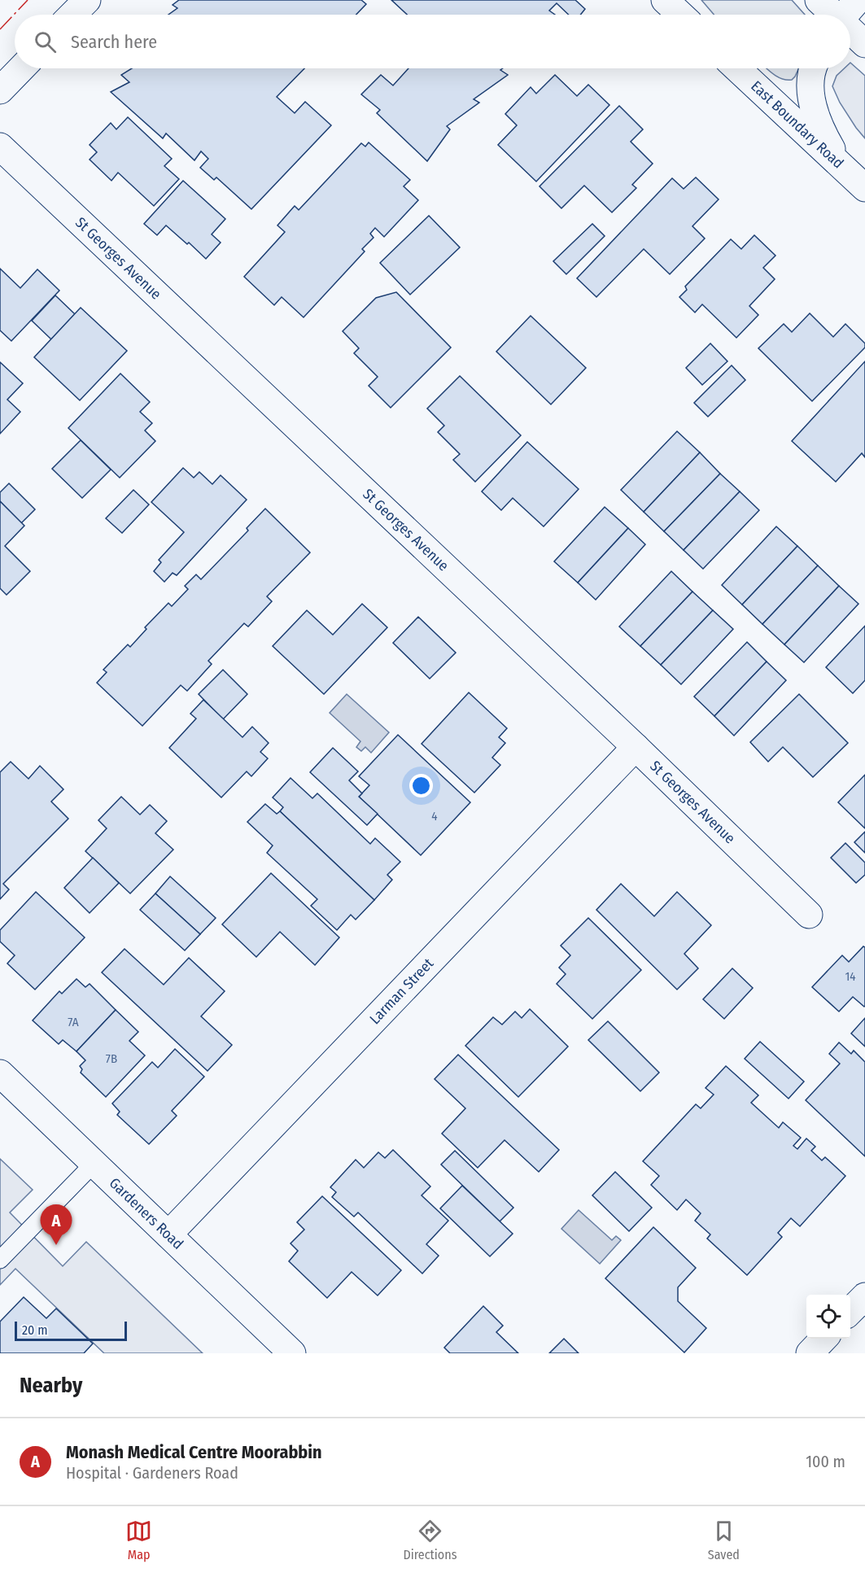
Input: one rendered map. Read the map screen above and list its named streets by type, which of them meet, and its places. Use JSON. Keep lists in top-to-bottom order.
{
  "streets": {
    "street": [
      "East Boundary Road",
      "St Georges Avenue",
      "Larman Street",
      "Gardeners Road"
    ]
  },
  "crossings": [
    ["St Georges Avenue", "Larman Street"],
    ["Larman Street", "Gardeners Road"]
  ],
  "house_numbers": [
    "4",
    "14",
    "7A",
    "7B"
  ],
  "scale_bar": "20 m",
  "page": {
    "search": "Search here",
    "pins": "A",
    "scale": "20 m",
    "heading": "Nearby",
    "list": [
      {
        "mark": "A",
        "name": "Monash Medical Centre Moorabbin",
        "note": "Hospital · Gardeners Road",
        "value": "100 m"
      }
    ],
    "nav": ["Map", "Directions", "Saved"]
  }
}
